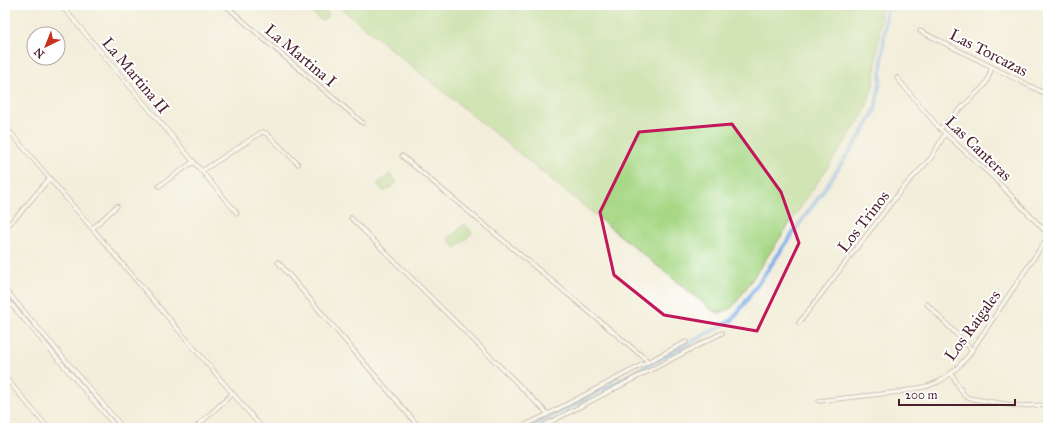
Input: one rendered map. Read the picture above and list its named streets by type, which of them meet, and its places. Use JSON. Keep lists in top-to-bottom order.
{
  "streets": {
    "street": [
      "Las Torcazas",
      "La Martina I",
      "La Martina II",
      "Las Canteras",
      "Los Trinos",
      "Los Raigales"
    ]
  },
  "crossings": [
    ["Las Canteras", "Los Trinos"]
  ],
  "scale_bar": "200 m",
  "north": "bottom left"
}
